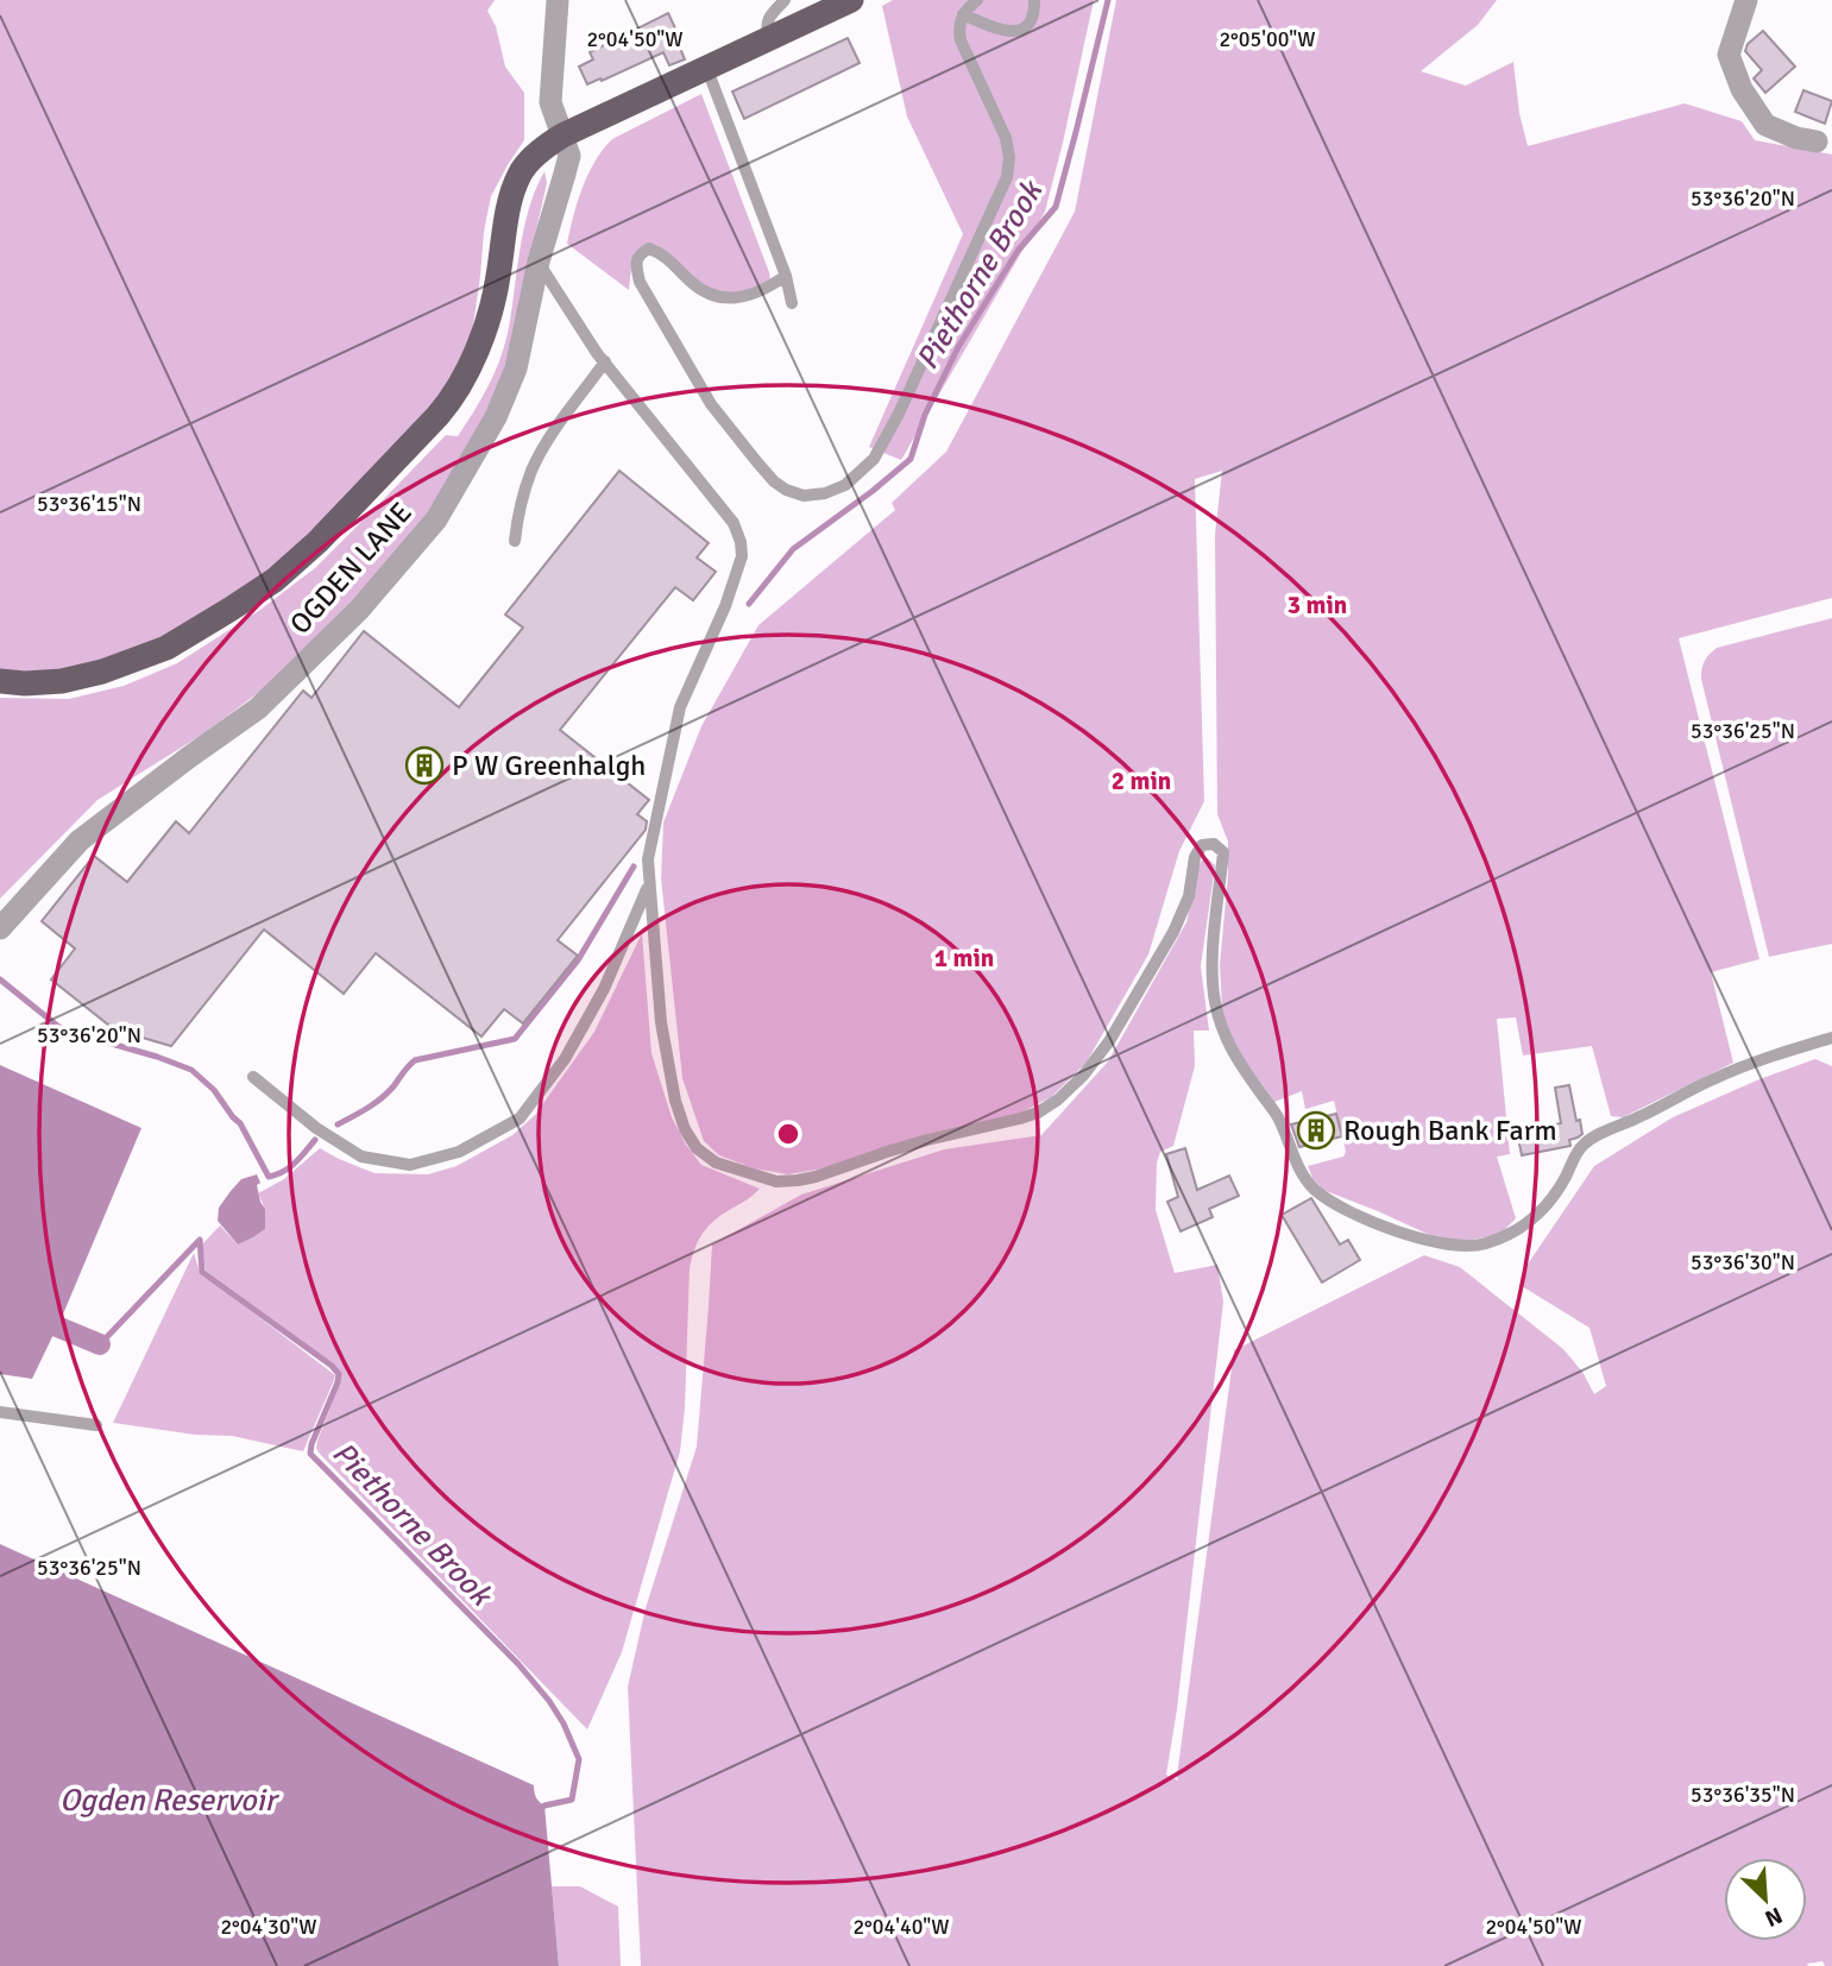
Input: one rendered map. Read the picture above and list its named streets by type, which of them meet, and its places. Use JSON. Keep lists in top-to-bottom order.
{
  "streets": {
    "street": ["OGDEN LANE"]
  },
  "water": ["Piethorne Brook", "Ogden Reservoir"],
  "places": {
    "building": ["P W Greenhalgh", "Rough Bank Farm"]
  },
  "north": "bottom right",
  "coordinates": [
    "2°04'50\"W",
    "2°05'00\"W",
    "53°36'20\"N",
    "53°36'15\"N",
    "53°36'25\"N",
    "53°36'30\"N",
    "53°36'35\"N",
    "2°04'30\"W",
    "2°04'40\"W"
  ],
  "rings": ["3 min", "2 min", "1 min"]
}
